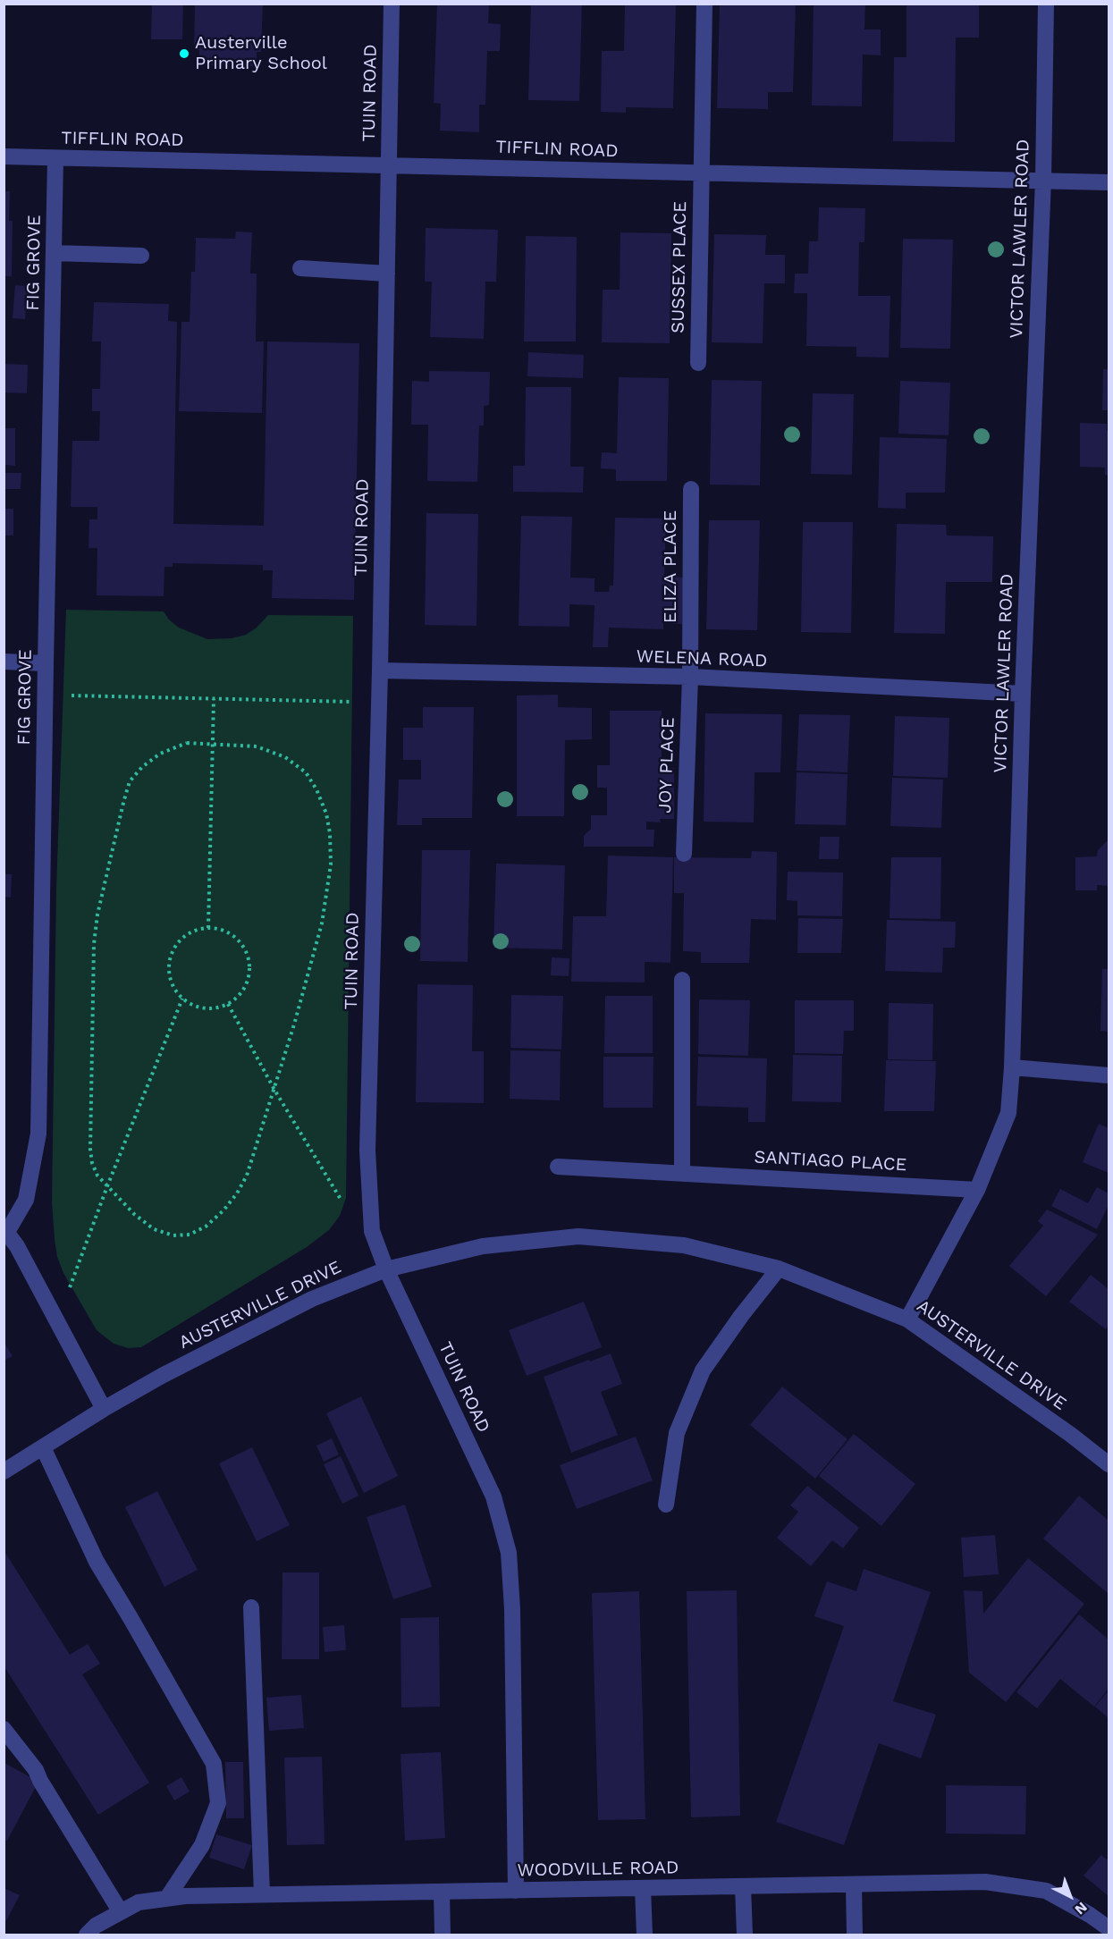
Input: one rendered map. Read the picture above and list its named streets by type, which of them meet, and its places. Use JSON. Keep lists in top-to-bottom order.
{
  "streets": {
    "street": [
      "TUIN ROAD",
      "TIFFLIN ROAD",
      "VICTOR LAWLER ROAD",
      "FIG GROVE",
      "SUSSEX PLACE",
      "ELIZA PLACE",
      "WELENA ROAD",
      "JOY PLACE",
      "SANTIAGO PLACE",
      "AUSTERVILLE DRIVE",
      "WOODVILLE ROAD"
    ]
  },
  "crossings": [
    ["TUIN ROAD", "TIFFLIN ROAD"],
    ["TUIN ROAD", "WELENA ROAD"],
    ["TUIN ROAD", "AUSTERVILLE DRIVE"],
    ["TUIN ROAD", "WOODVILLE ROAD"],
    ["TIFFLIN ROAD", "VICTOR LAWLER ROAD"],
    ["TIFFLIN ROAD", "FIG GROVE"],
    ["TIFFLIN ROAD", "SUSSEX PLACE"],
    ["VICTOR LAWLER ROAD", "WELENA ROAD"],
    ["VICTOR LAWLER ROAD", "SANTIAGO PLACE"],
    ["VICTOR LAWLER ROAD", "AUSTERVILLE DRIVE"],
    ["ELIZA PLACE", "WELENA ROAD"],
    ["ELIZA PLACE", "JOY PLACE"],
    ["WELENA ROAD", "JOY PLACE"]
  ],
  "places": ["Austerville Primary School"],
  "north": "bottom right"
}
